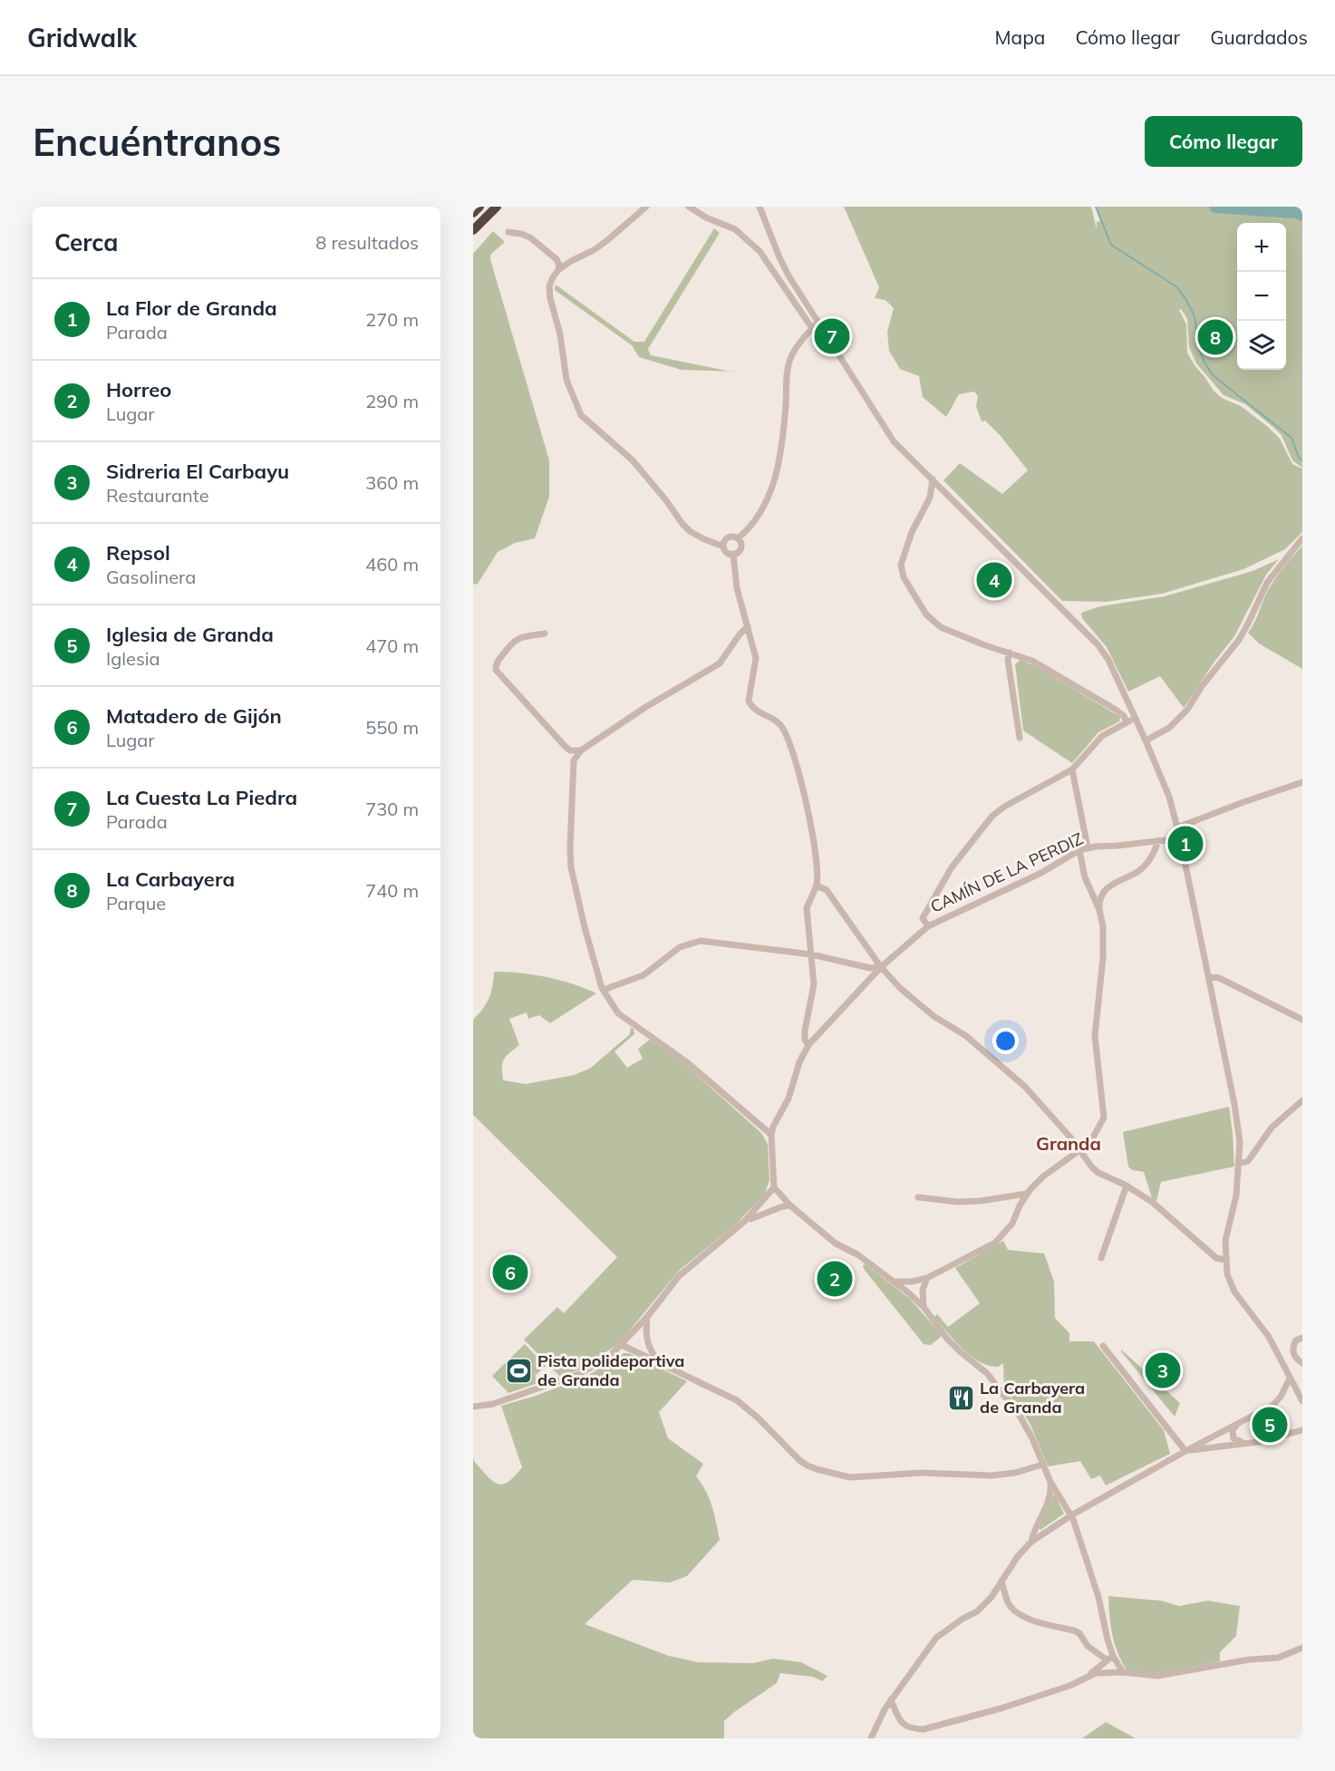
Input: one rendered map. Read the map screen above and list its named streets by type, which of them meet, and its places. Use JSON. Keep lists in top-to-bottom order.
{
  "streets": {
    "street": ["CAMÍN DE LA PERDIZ"]
  },
  "districts": ["Granda"],
  "places": {
    "sports": ["Pista polideportiva de Granda"],
    "restaurant": ["La Carbayera de Granda"]
  },
  "page": {
    "header": "Gridwalk",
    "nav": ["Mapa", "Cómo llegar", "Guardados"],
    "buttons": "Cómo llegar",
    "title": "Encuéntranos",
    "heading": ["Cerca", "8 resultados"],
    "map_buttons": ["+", "−"],
    "list": [
      {
        "mark": "1",
        "name": "La Flor de Granda",
        "note": "Parada",
        "value": "270 m"
      },
      {
        "mark": "2",
        "name": "Horreo",
        "note": "Lugar",
        "value": "290 m"
      },
      {
        "mark": "3",
        "name": "Sidreria El Carbayu",
        "note": "Restaurante",
        "value": "360 m"
      },
      {
        "mark": "4",
        "name": "Repsol",
        "note": "Gasolinera",
        "value": "460 m"
      },
      {
        "mark": "5",
        "name": "Iglesia de Granda",
        "note": "Iglesia",
        "value": "470 m"
      },
      {
        "mark": "6",
        "name": "Matadero de Gijón",
        "note": "Lugar",
        "value": "550 m"
      },
      {
        "mark": "7",
        "name": "La Cuesta La Piedra",
        "note": "Parada",
        "value": "730 m"
      },
      {
        "mark": "8",
        "name": "La Carbayera",
        "note": "Parque",
        "value": "740 m"
      }
    ],
    "pins": [
      "7",
      "8",
      "4",
      "1",
      "6",
      "2",
      "3",
      "5"
    ]
  }
}
